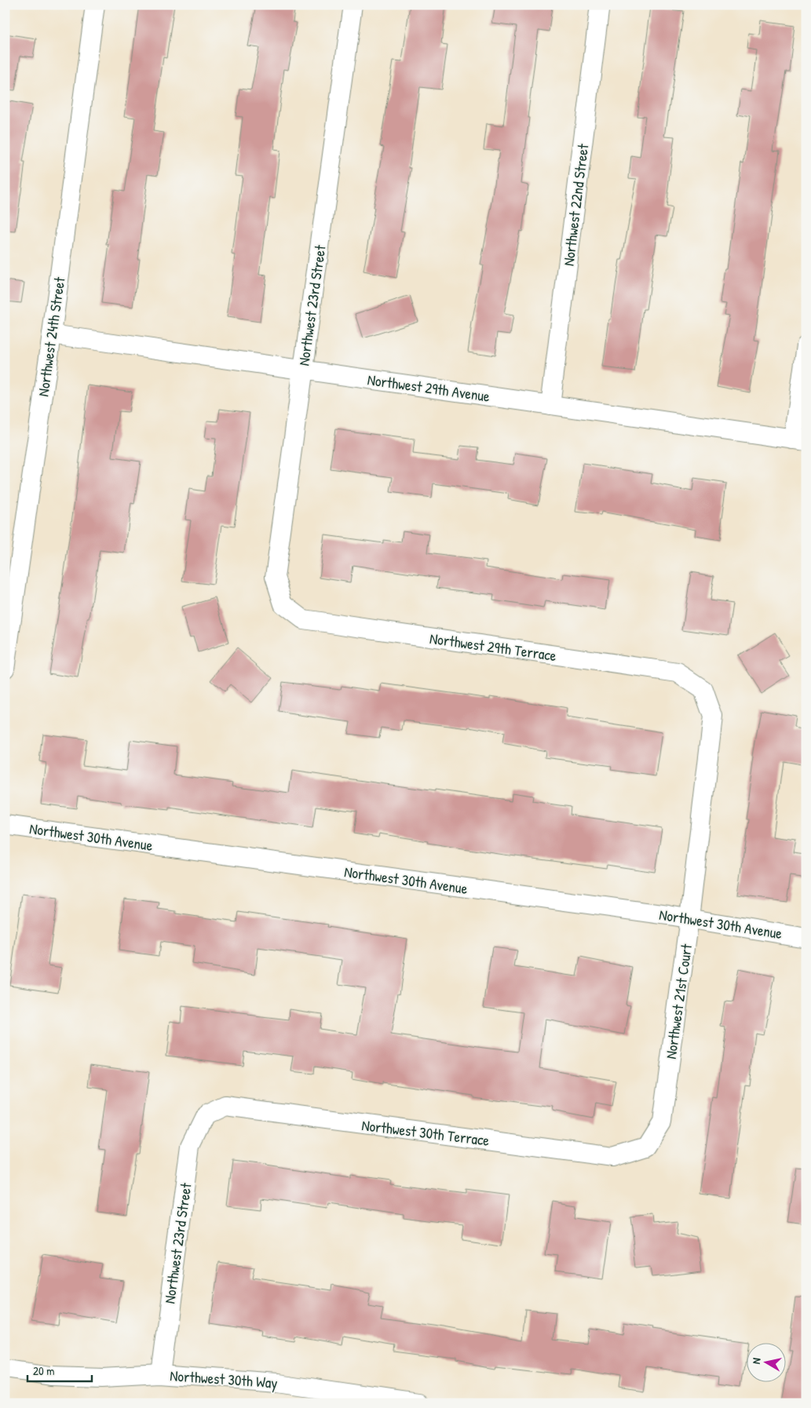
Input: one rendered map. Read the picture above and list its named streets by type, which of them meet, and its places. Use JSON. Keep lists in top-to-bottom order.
{
  "streets": {
    "street": [
      "Northwest 22nd Street",
      "Northwest 23rd Street",
      "Northwest 24th Street",
      "Northwest 29th Avenue",
      "Northwest 29th Terrace",
      "Northwest 30th Avenue",
      "Northwest 21st Court",
      "Northwest 30th Terrace",
      "Northwest 30th Way"
    ]
  },
  "crossings": [
    ["Northwest 22nd Street", "Northwest 29th Avenue"],
    ["Northwest 23rd Street", "Northwest 29th Avenue"],
    ["Northwest 23rd Street", "Northwest 29th Terrace"],
    ["Northwest 23rd Street", "Northwest 30th Terrace"],
    ["Northwest 23rd Street", "Northwest 30th Way"],
    ["Northwest 24th Street", "Northwest 29th Avenue"],
    ["Northwest 29th Terrace", "Northwest 21st Court"],
    ["Northwest 30th Avenue", "Northwest 21st Court"],
    ["Northwest 21st Court", "Northwest 30th Terrace"]
  ],
  "scale_bar": "20 m",
  "north": "left"
}
